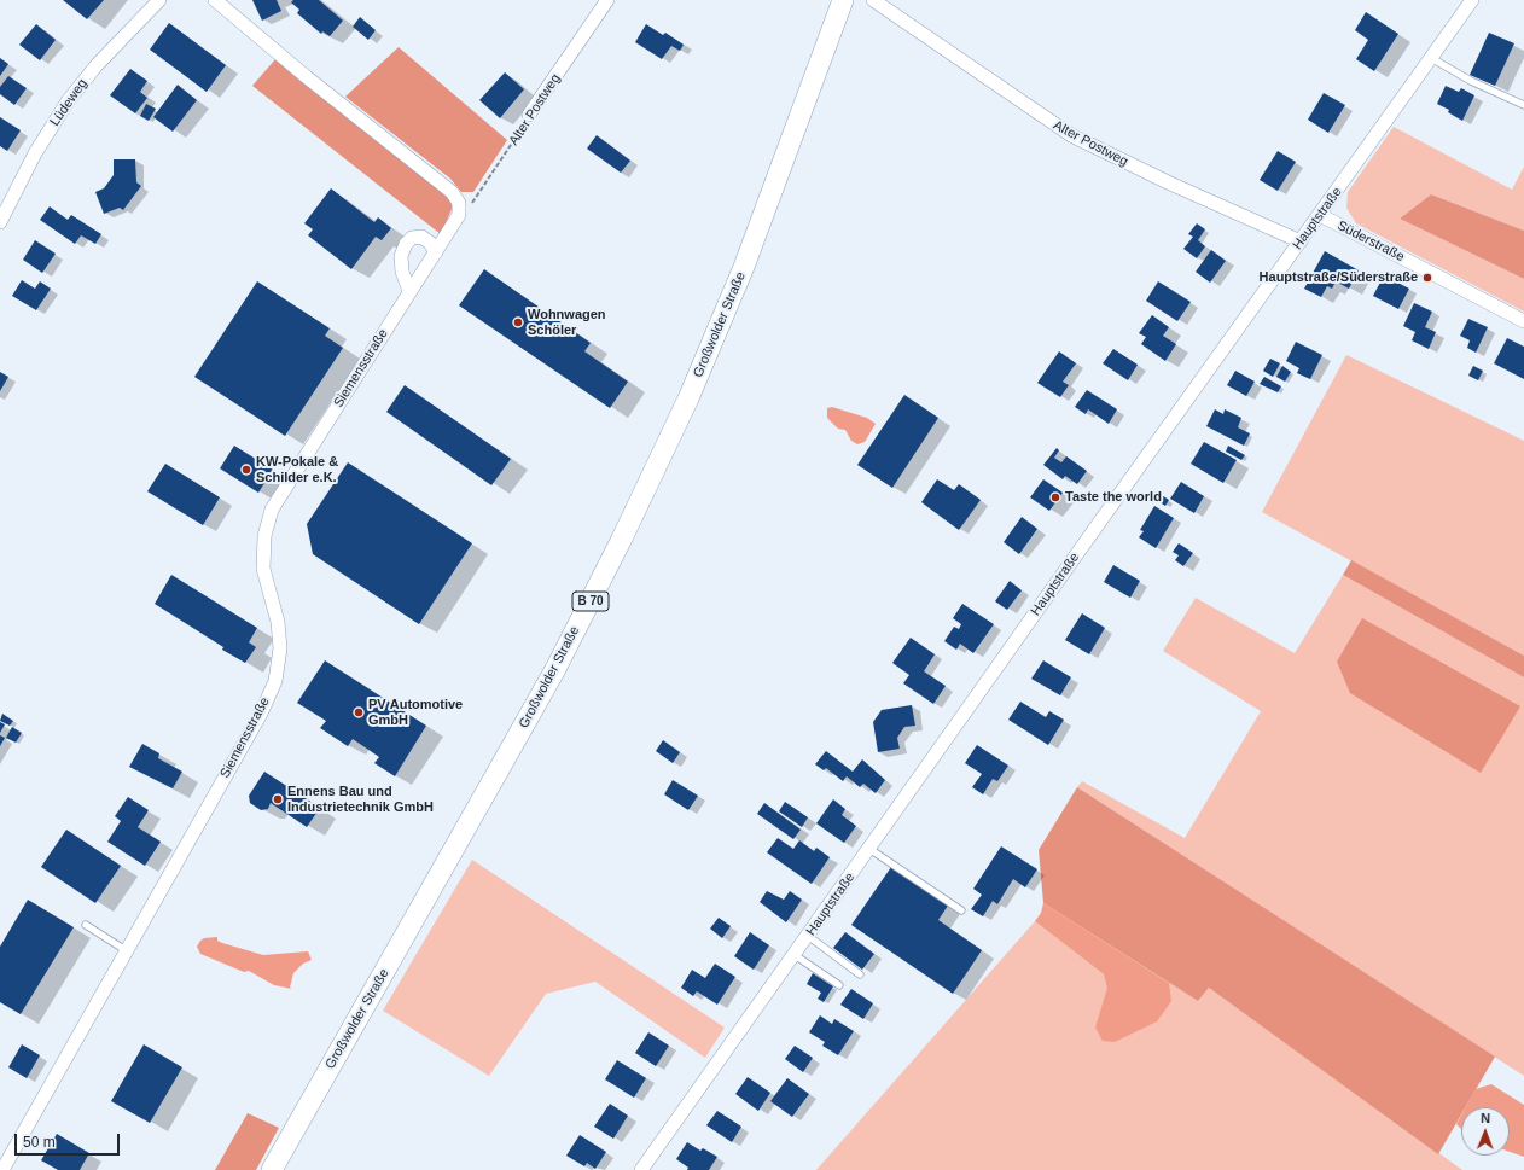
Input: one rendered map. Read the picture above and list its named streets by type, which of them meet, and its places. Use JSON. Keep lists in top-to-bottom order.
{
  "streets": {
    "main road": ["Großwolder Straße", "B 70"],
    "street": [
      "Lüdeweg",
      "Alter Postweg",
      "Hauptstraße",
      "Süderstraße",
      "Siemensstraße"
    ]
  },
  "crossings": [
    ["Alter Postweg", "Hauptstraße"],
    ["Alter Postweg", "Siemensstraße"],
    ["Hauptstraße", "Süderstraße"]
  ],
  "places": [
    "Hauptstraße/Süderstraße",
    "Wohnwagen Schöler",
    "KW-Pokale & Schilder e.K.",
    "Taste the world",
    "PV Automotive GmbH",
    "Ennens Bau und Industrietechnik GmbH"
  ],
  "scale_bar": "50 m",
  "north": "top"
}
